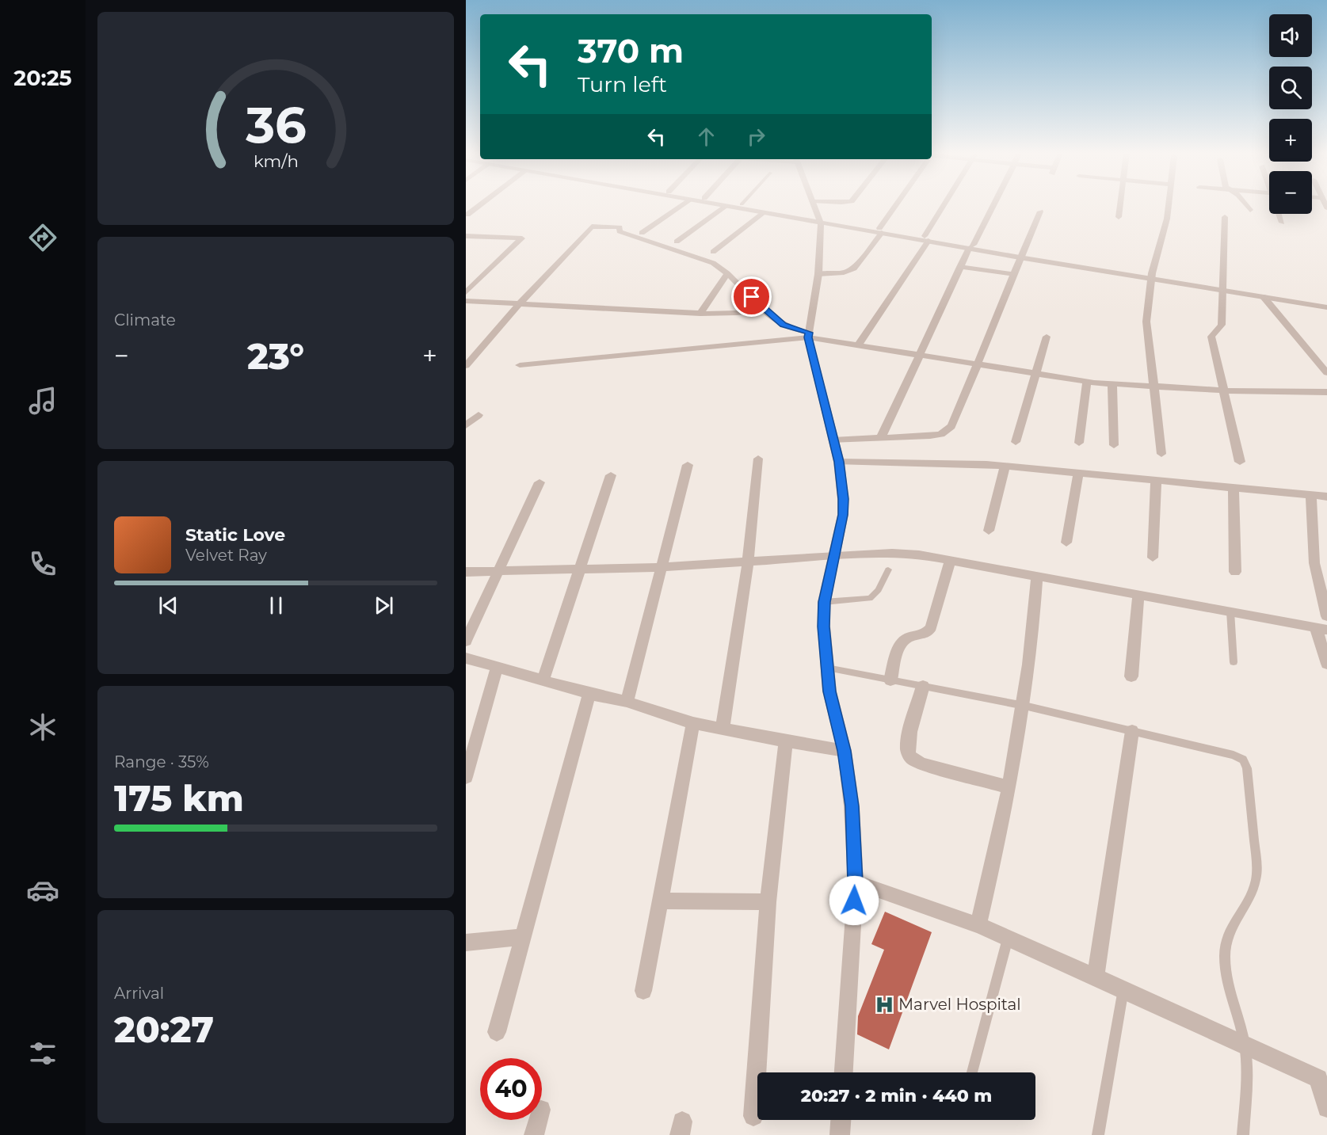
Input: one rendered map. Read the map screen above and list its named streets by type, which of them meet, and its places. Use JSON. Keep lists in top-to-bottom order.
{
  "places": {
    "hospital": ["Marvel Hospital"]
  },
  "page": {
    "tabs": "20:25",
    "map_buttons": ["+", "−"],
    "turn": ["370 m", "Turn left"],
    "tile": [
      "Climate",
      ["Range · 35%", "175 km"],
      ["Arrival", "20:27"]
    ],
    "heat": ["−", "23°", "+"],
    "song": ["Static Love", "Velvet Ray"],
    "limit": "40",
    "trip": "20:27 · 2 min · 440 m",
    "gauge": ["36", "km/h"]
  }
}
